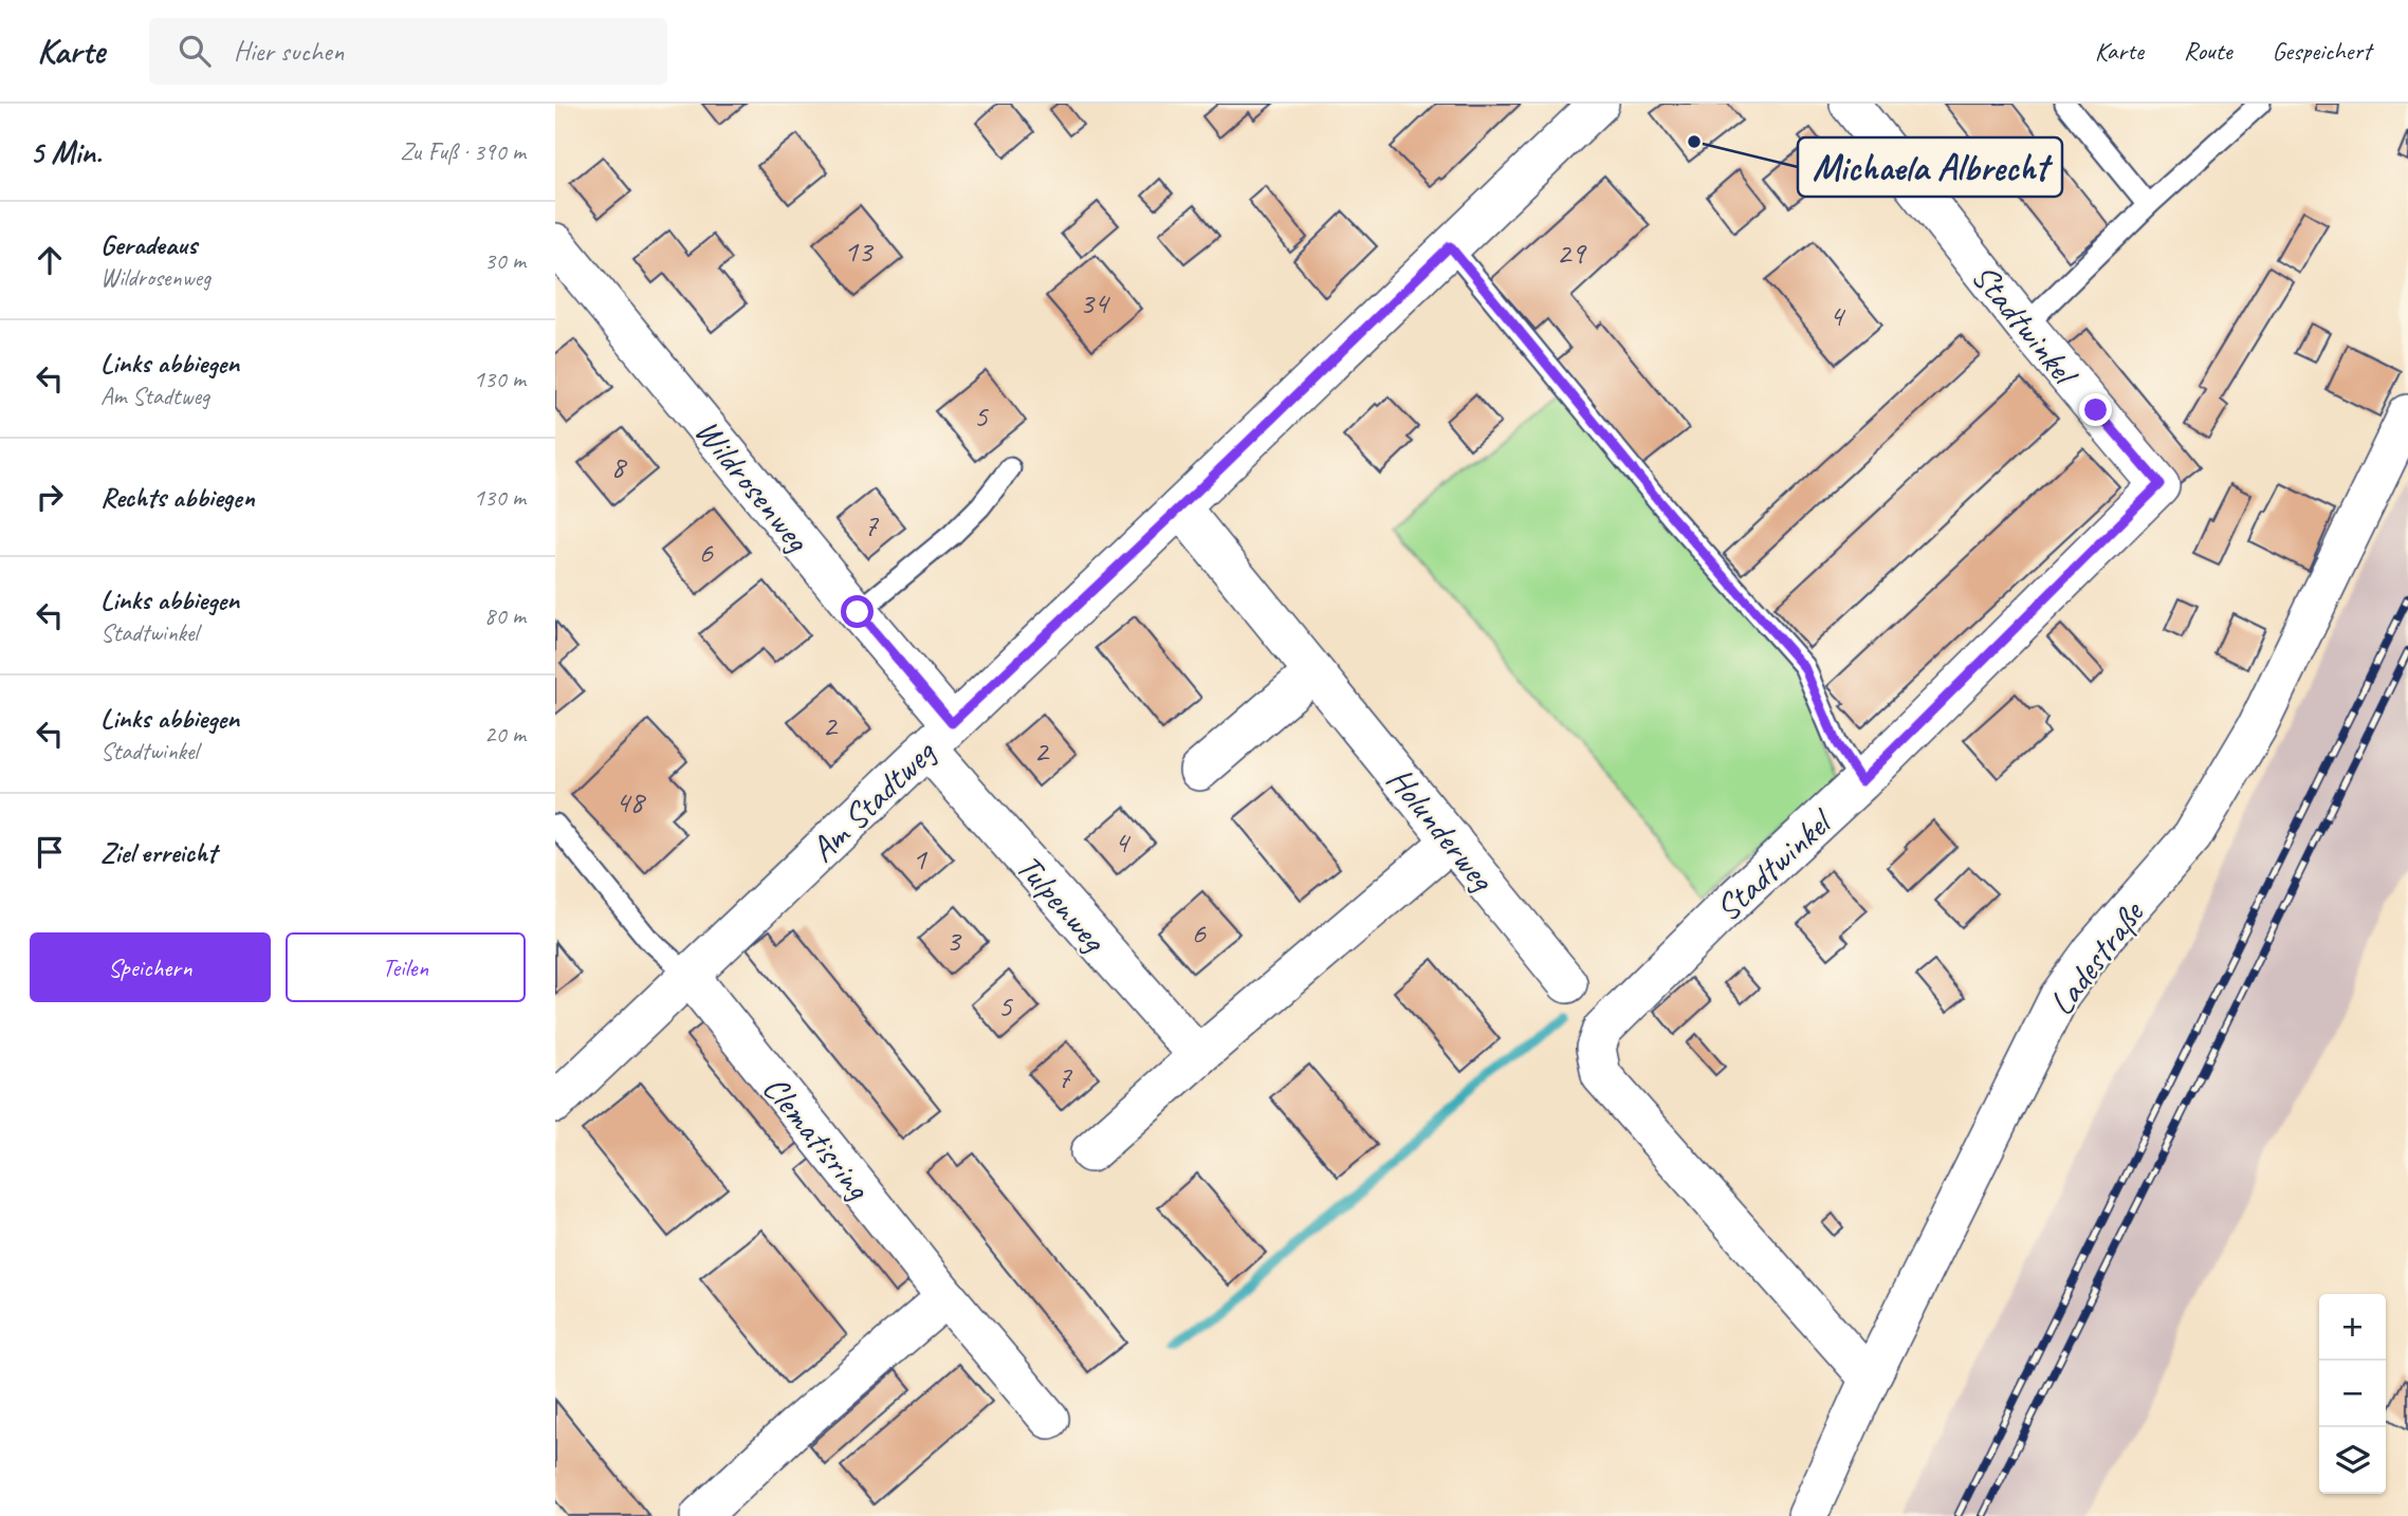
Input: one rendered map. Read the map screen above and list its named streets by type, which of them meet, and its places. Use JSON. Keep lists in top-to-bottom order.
{
  "streets": {
    "street": [
      "Stadtwinkel",
      "Wildrosenweg",
      "Am Stadtweg",
      "Holunderweg",
      "Tulpenweg",
      "Ladestraße",
      "Clematisring"
    ]
  },
  "crossings": [
    ["Stadtwinkel", "Ladestraße"],
    ["Wildrosenweg", "Am Stadtweg"],
    ["Wildrosenweg", "Tulpenweg"],
    ["Am Stadtweg", "Holunderweg"],
    ["Am Stadtweg", "Tulpenweg"],
    ["Am Stadtweg", "Clematisring"]
  ],
  "places": ["Michaela Albrecht"],
  "house_numbers": [
    "13",
    "29",
    "34",
    "4",
    "5",
    "8",
    "7",
    "6",
    "2",
    "2",
    "48",
    "4",
    "1",
    "6",
    "3",
    "5",
    "7"
  ],
  "page": {
    "header": "Karte",
    "search": "Hier suchen",
    "nav": ["Karte", "Route", "Gespeichert"],
    "heading": ["5 Min.", "Zu Fuß · 390 m"],
    "list": [
      ["Geradeaus", "Wildrosenweg", "30 m"],
      ["Links abbiegen", "Am Stadtweg", "130 m"],
      ["Rechts abbiegen", "130 m"],
      ["Links abbiegen", "Stadtwinkel", "80 m"],
      ["Links abbiegen", "Stadtwinkel", "20 m"],
      "Ziel erreicht"
    ],
    "buttons": ["Speichern", "Teilen"],
    "map_buttons": ["+", "−"]
  }
}
